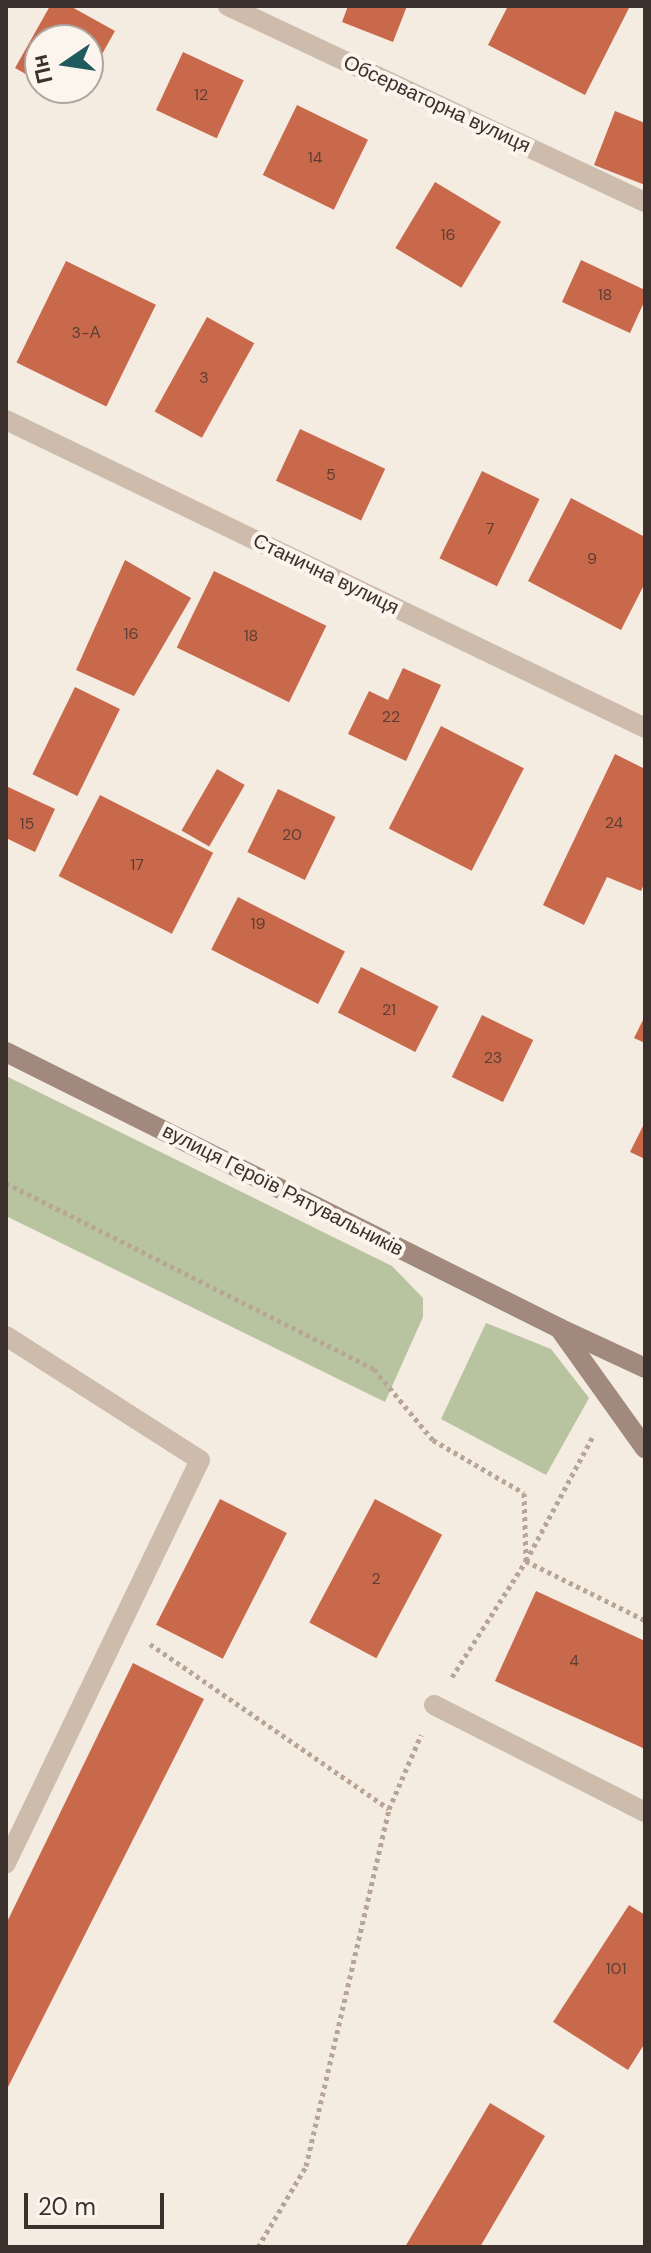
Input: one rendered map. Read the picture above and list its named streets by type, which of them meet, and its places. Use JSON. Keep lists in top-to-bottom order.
{
  "streets": {
    "main road": ["вулиця Героїв Рятувальників"],
    "street": ["Обсерваторна вулиця", "Станична вулиця"]
  },
  "house_numbers": [
    "12",
    "14",
    "16",
    "18",
    "3-А",
    "3",
    "5",
    "7",
    "9",
    "16",
    "18",
    "22",
    "24",
    "15",
    "20",
    "17",
    "19",
    "21",
    "23",
    "2",
    "4",
    "101"
  ],
  "scale_bar": "20 m",
  "north": "left"
}
